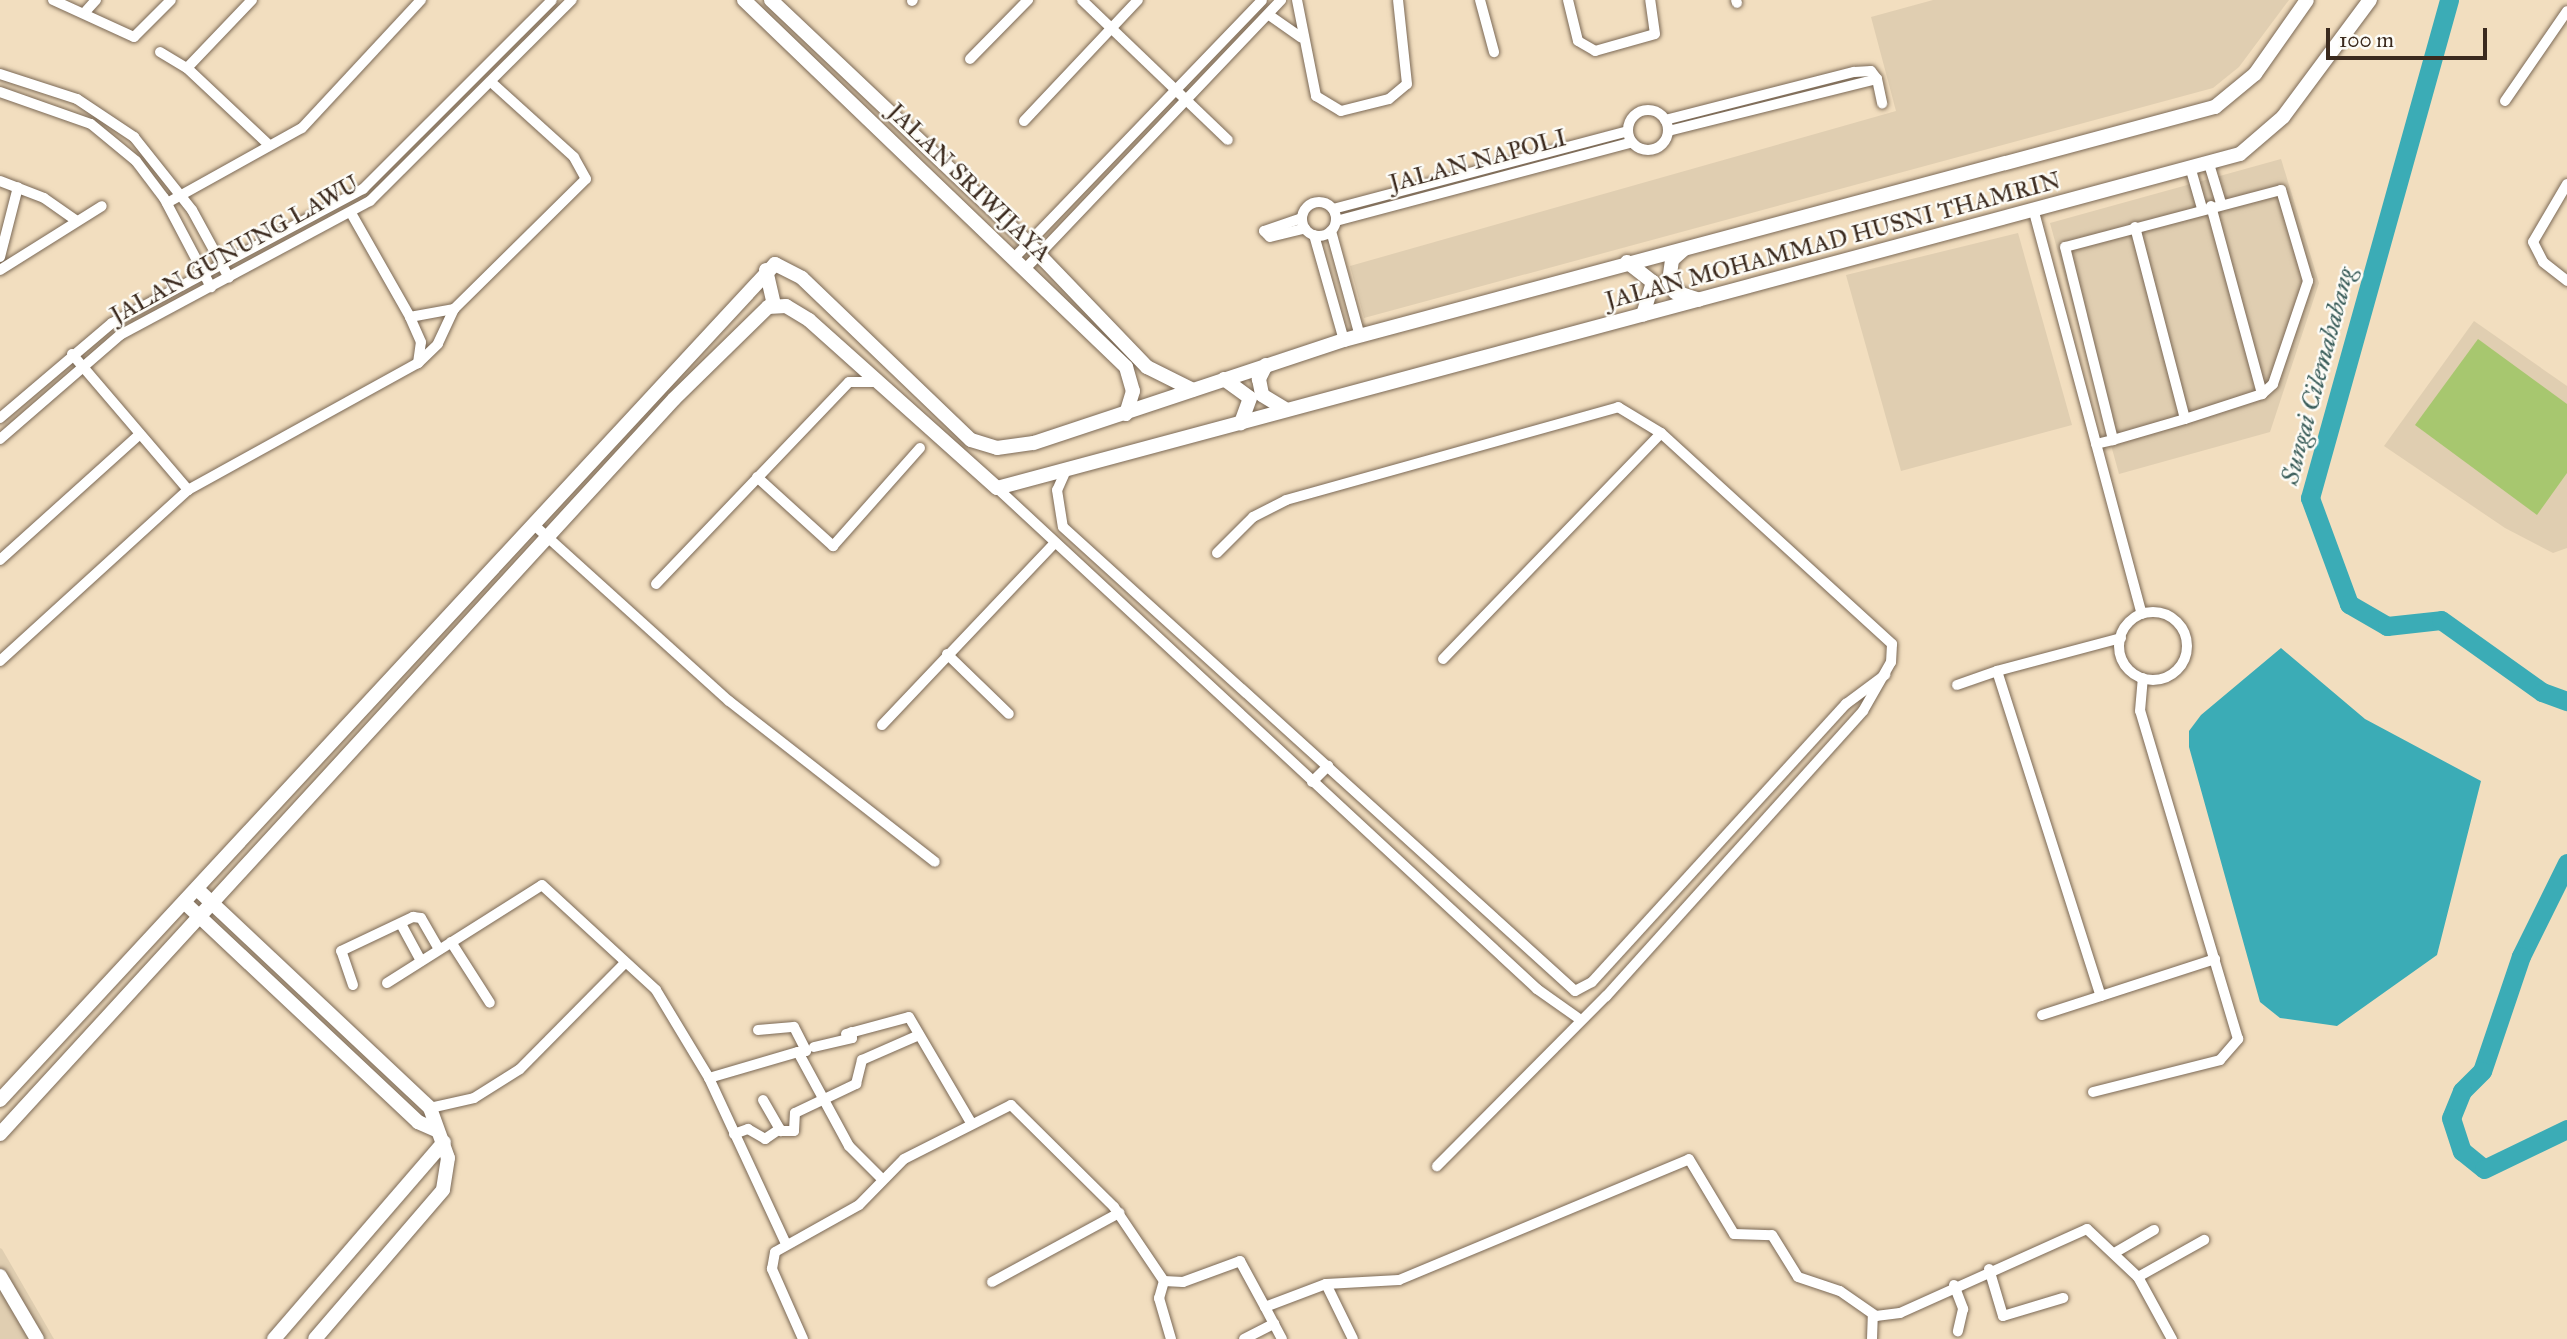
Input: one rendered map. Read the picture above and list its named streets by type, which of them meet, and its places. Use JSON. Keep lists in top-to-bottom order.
{
  "streets": {
    "street": [
      "JALAN NAPOLI",
      "JALAN SRIWIJAYA",
      "JALAN MOHAMMAD HUSNI THAMRIN",
      "JALAN GUNUNG LAWU"
    ]
  },
  "crossings": [
    ["JALAN SRIWIJAYA", "JALAN MOHAMMAD HUSNI THAMRIN"]
  ],
  "water": ["Sungai Cilemahabang"],
  "scale_bar": "100 m"
}
